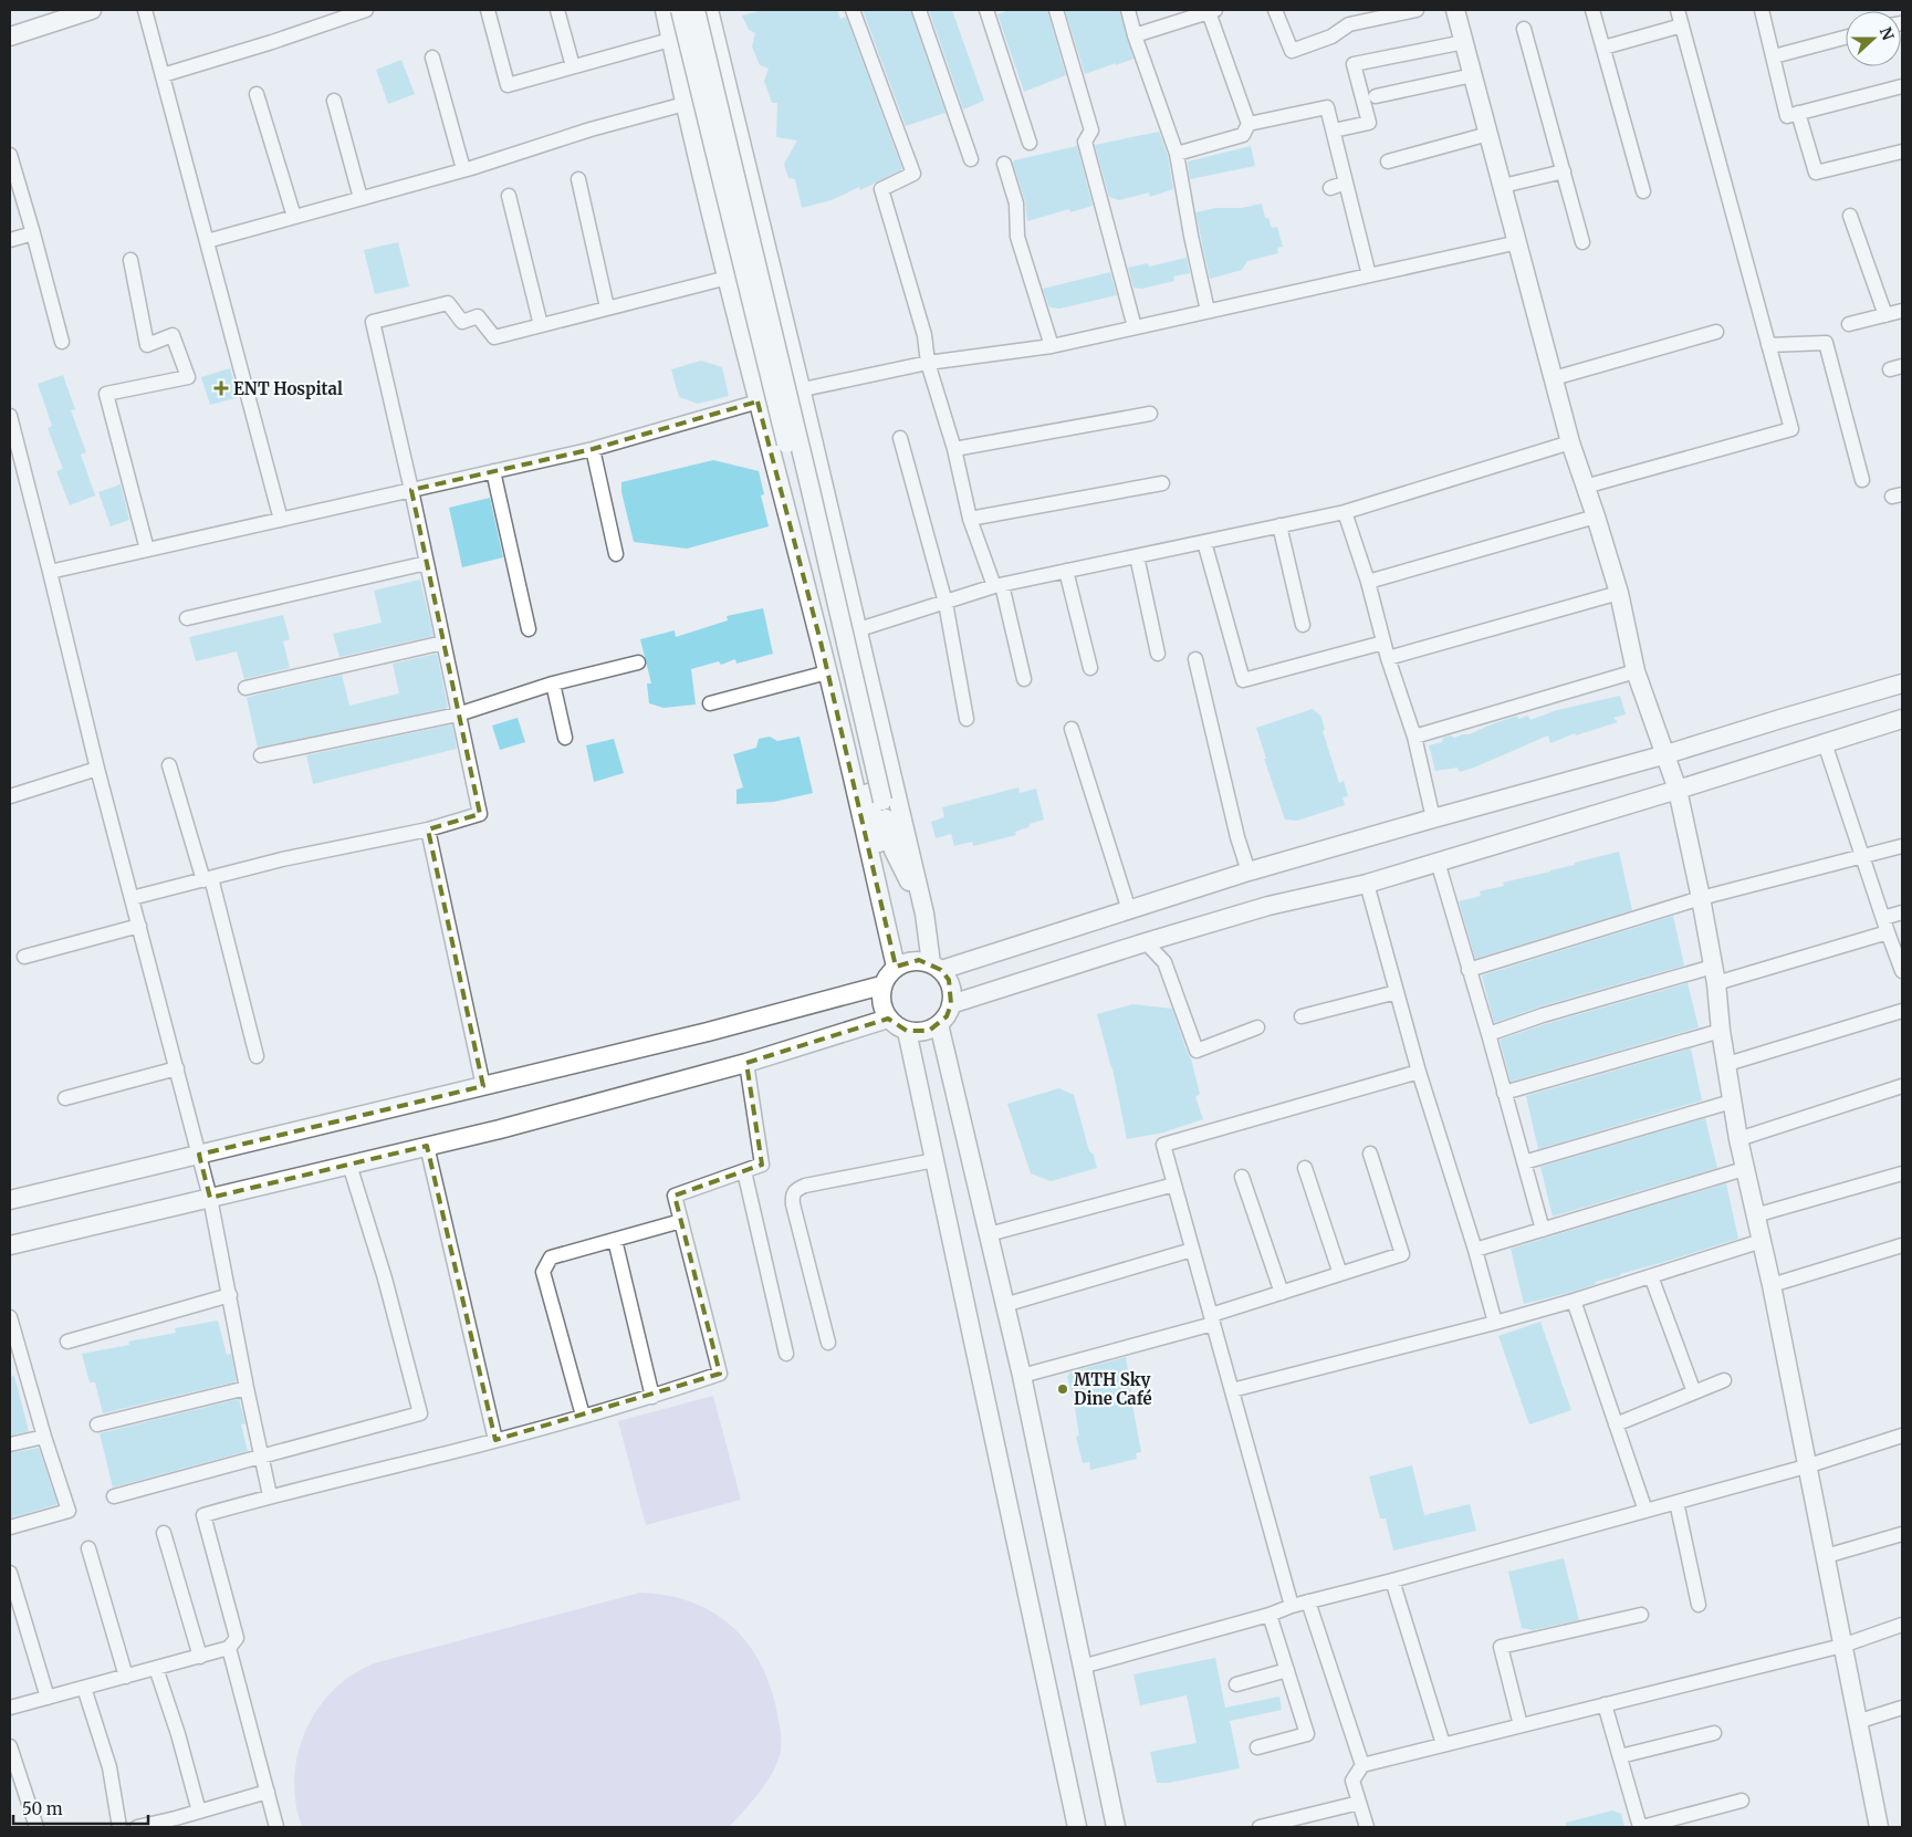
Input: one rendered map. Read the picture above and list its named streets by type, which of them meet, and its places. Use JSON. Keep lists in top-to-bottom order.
{
  "places": {
    "health": ["ENT Hospital"],
    "other": ["MTH Sky Dine Café"]
  },
  "scale_bar": "50 m",
  "north": "right"
}
